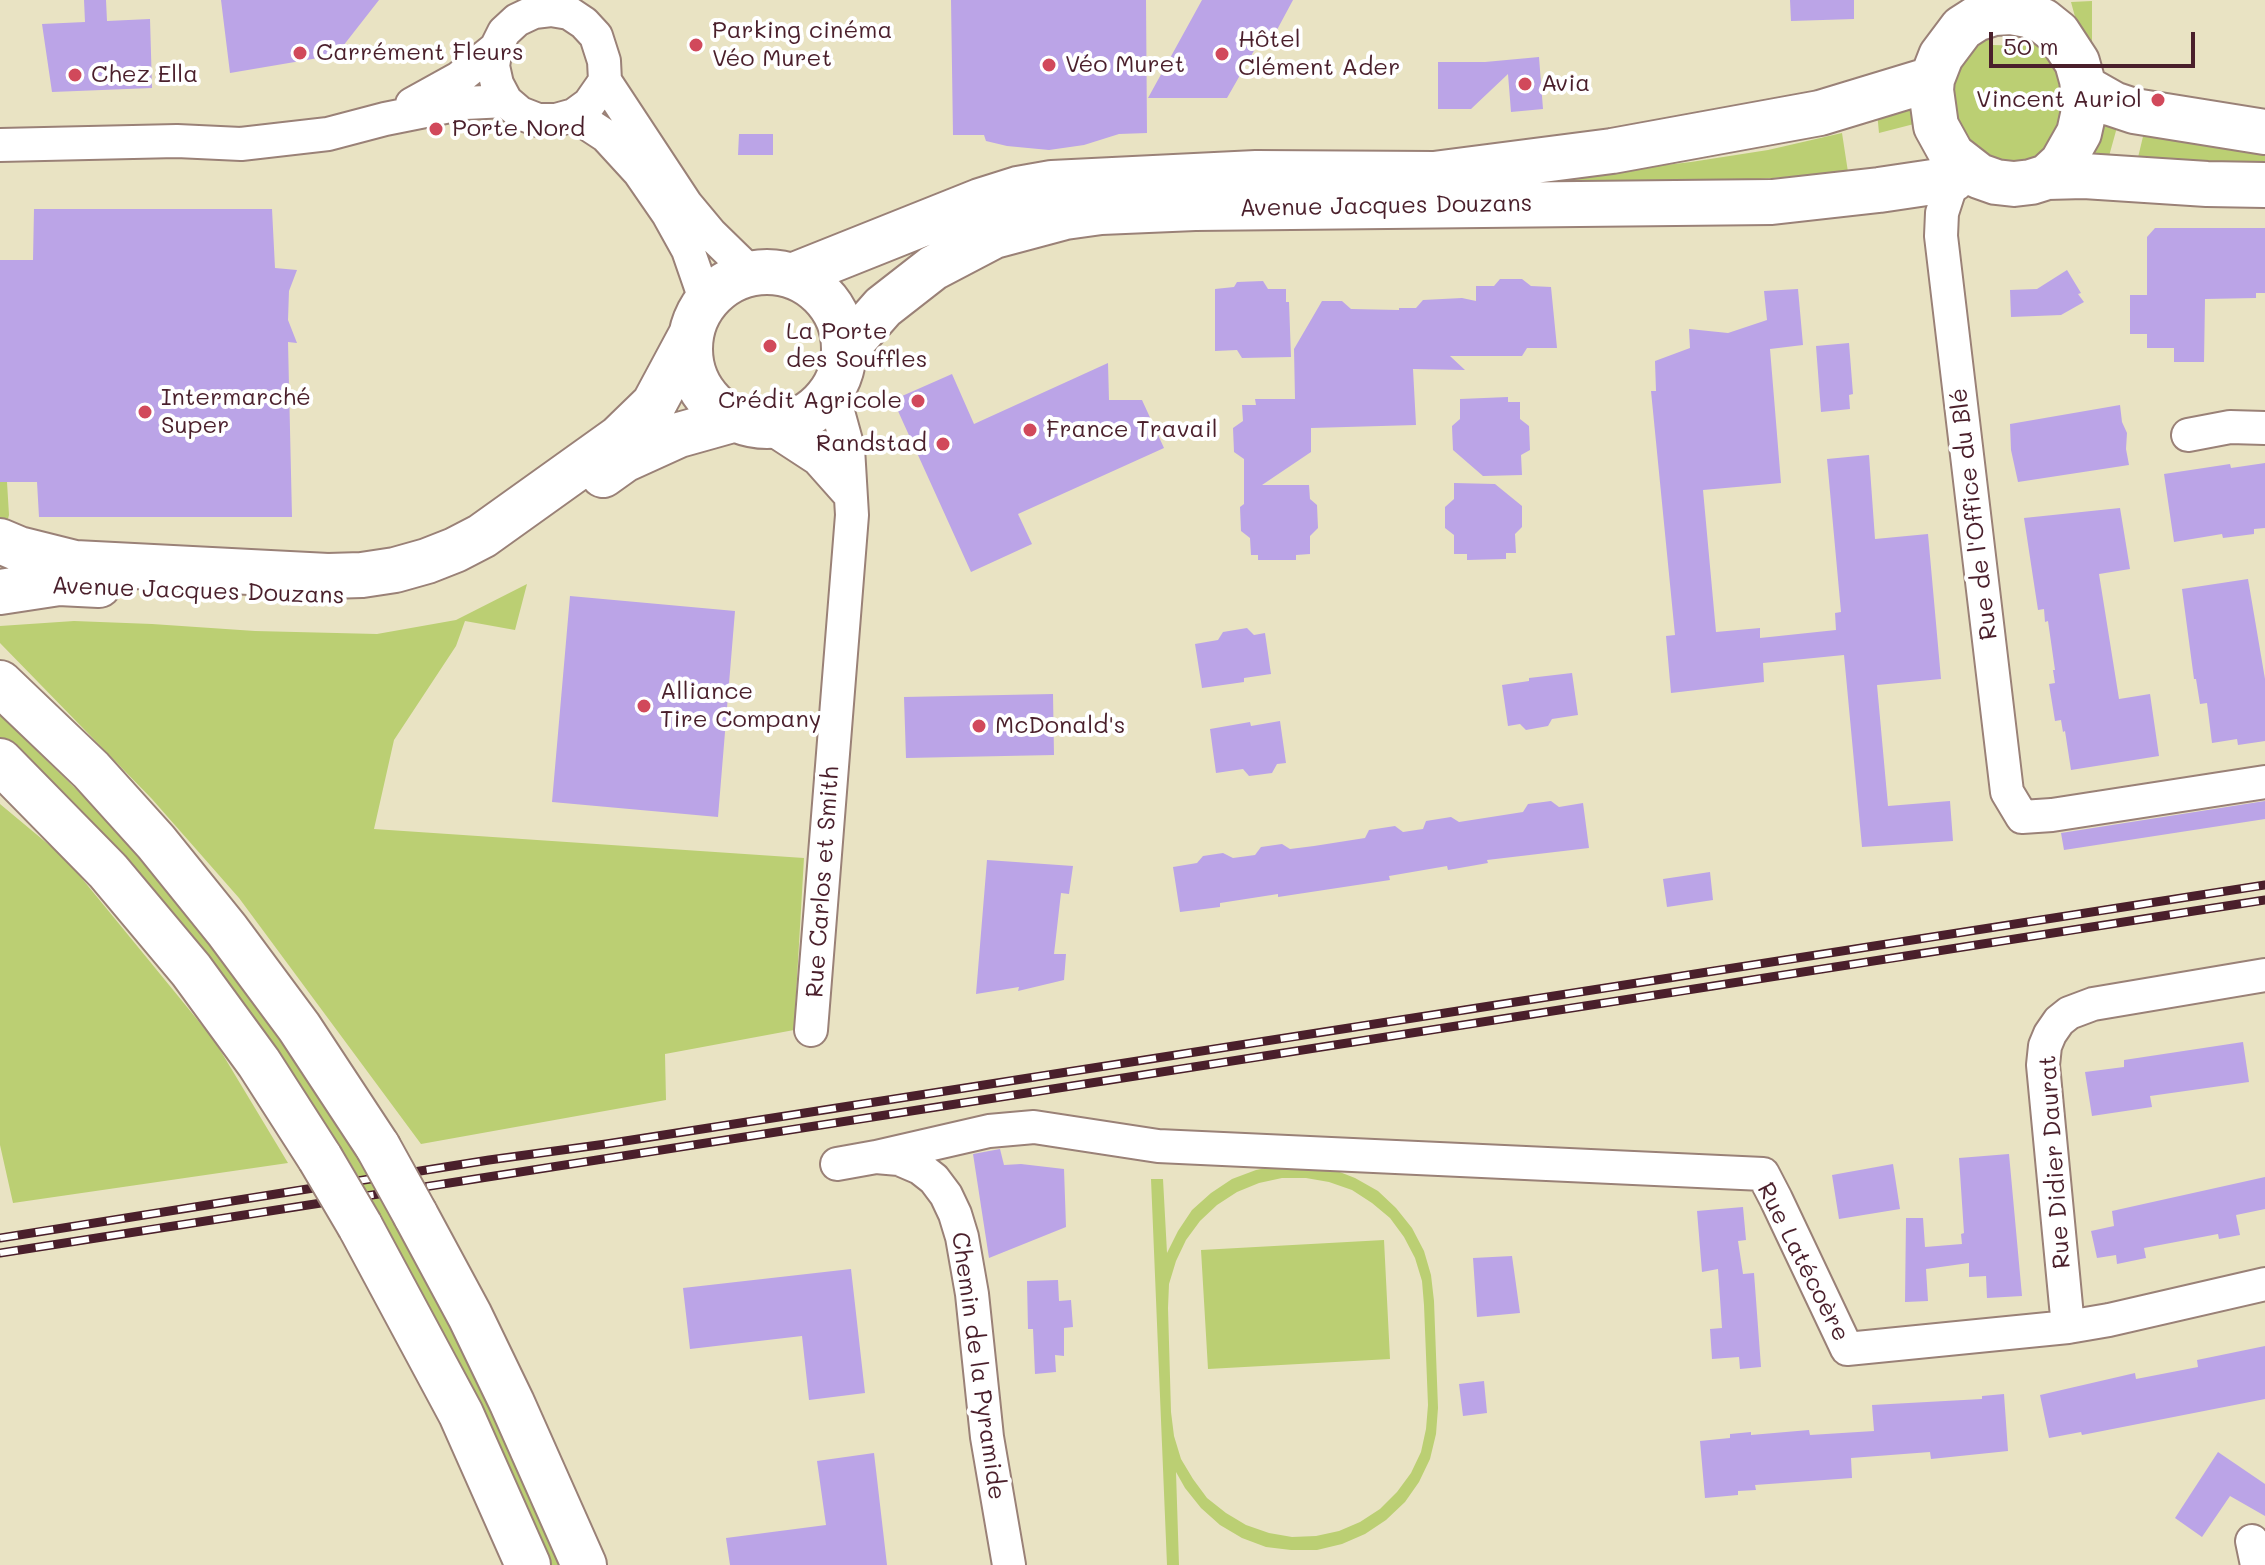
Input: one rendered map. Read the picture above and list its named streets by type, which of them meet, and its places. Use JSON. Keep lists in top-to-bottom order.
{
  "streets": {
    "main road": ["Avenue Jacques Douzans"],
    "street": [
      "Rue de l'Office du Blé",
      "Rue Carlos et Smith",
      "Rue Didier Daurat",
      "Rue Latécoère",
      "Chemin de la Pyramide"
    ]
  },
  "crossings": [
    ["Avenue Jacques Douzans", "Rue de l'Office du Blé"],
    ["Avenue Jacques Douzans", "Rue Carlos et Smith"],
    ["Rue Didier Daurat", "Rue Latécoère"],
    ["Rue Latécoère", "Chemin de la Pyramide"]
  ],
  "places": [
    "Parking cinéma Véo Muret",
    "Carrément Fleurs",
    "Hôtel Clément Ader",
    "Véo Muret",
    "Chez Ella",
    "Avia",
    "Vincent Auriol",
    "Porte Nord",
    "La Porte des Souffles",
    "Crédit Agricole",
    "Intermarché Super",
    "France Travail",
    "Randstad",
    "Alliance Tire Company",
    "McDonald's"
  ],
  "scale_bar": "50 m"
}
